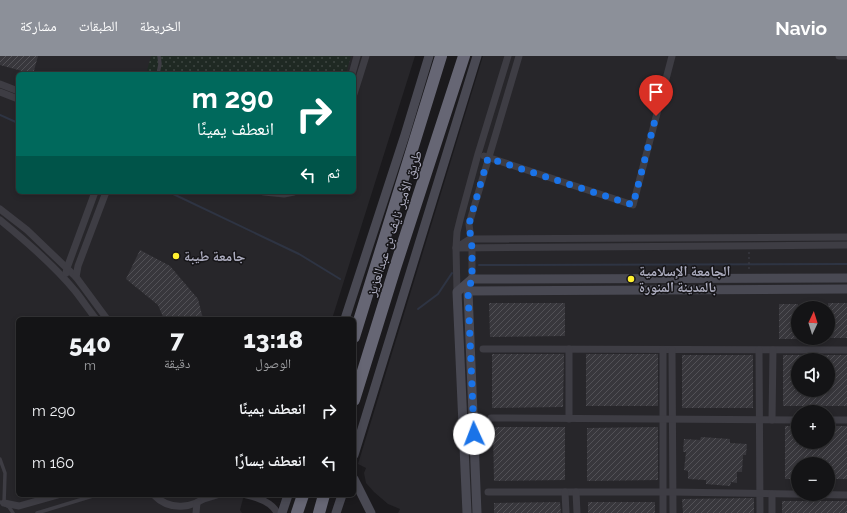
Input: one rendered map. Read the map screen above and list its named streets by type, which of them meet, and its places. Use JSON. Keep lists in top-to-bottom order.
{
  "streets": {
    "highway": ["طريق الأمير نايف بن عبدالعزيز"]
  },
  "places": ["جامعة طيبة", "الجامعة الإسلامية بالمدينة المنورة"],
  "north": "top",
  "page": {
    "header": "Navio",
    "nav": ["الخريطة", "الطبقات", "مشاركة"],
    "turn": ["290 m", "انعطف يمينًا"],
    "then": "ثم",
    "map_buttons": ["+", "−"],
    "eta": [
      "13:18",
      "الوصول",
      "7",
      "دقيقة",
      "540",
      "m"
    ],
    "list": [
      {
        "name": "انعطف يمينًا",
        "value": "290 m"
      },
      {
        "name": "انعطف يسارًا",
        "value": "160 m"
      }
    ]
  }
}
